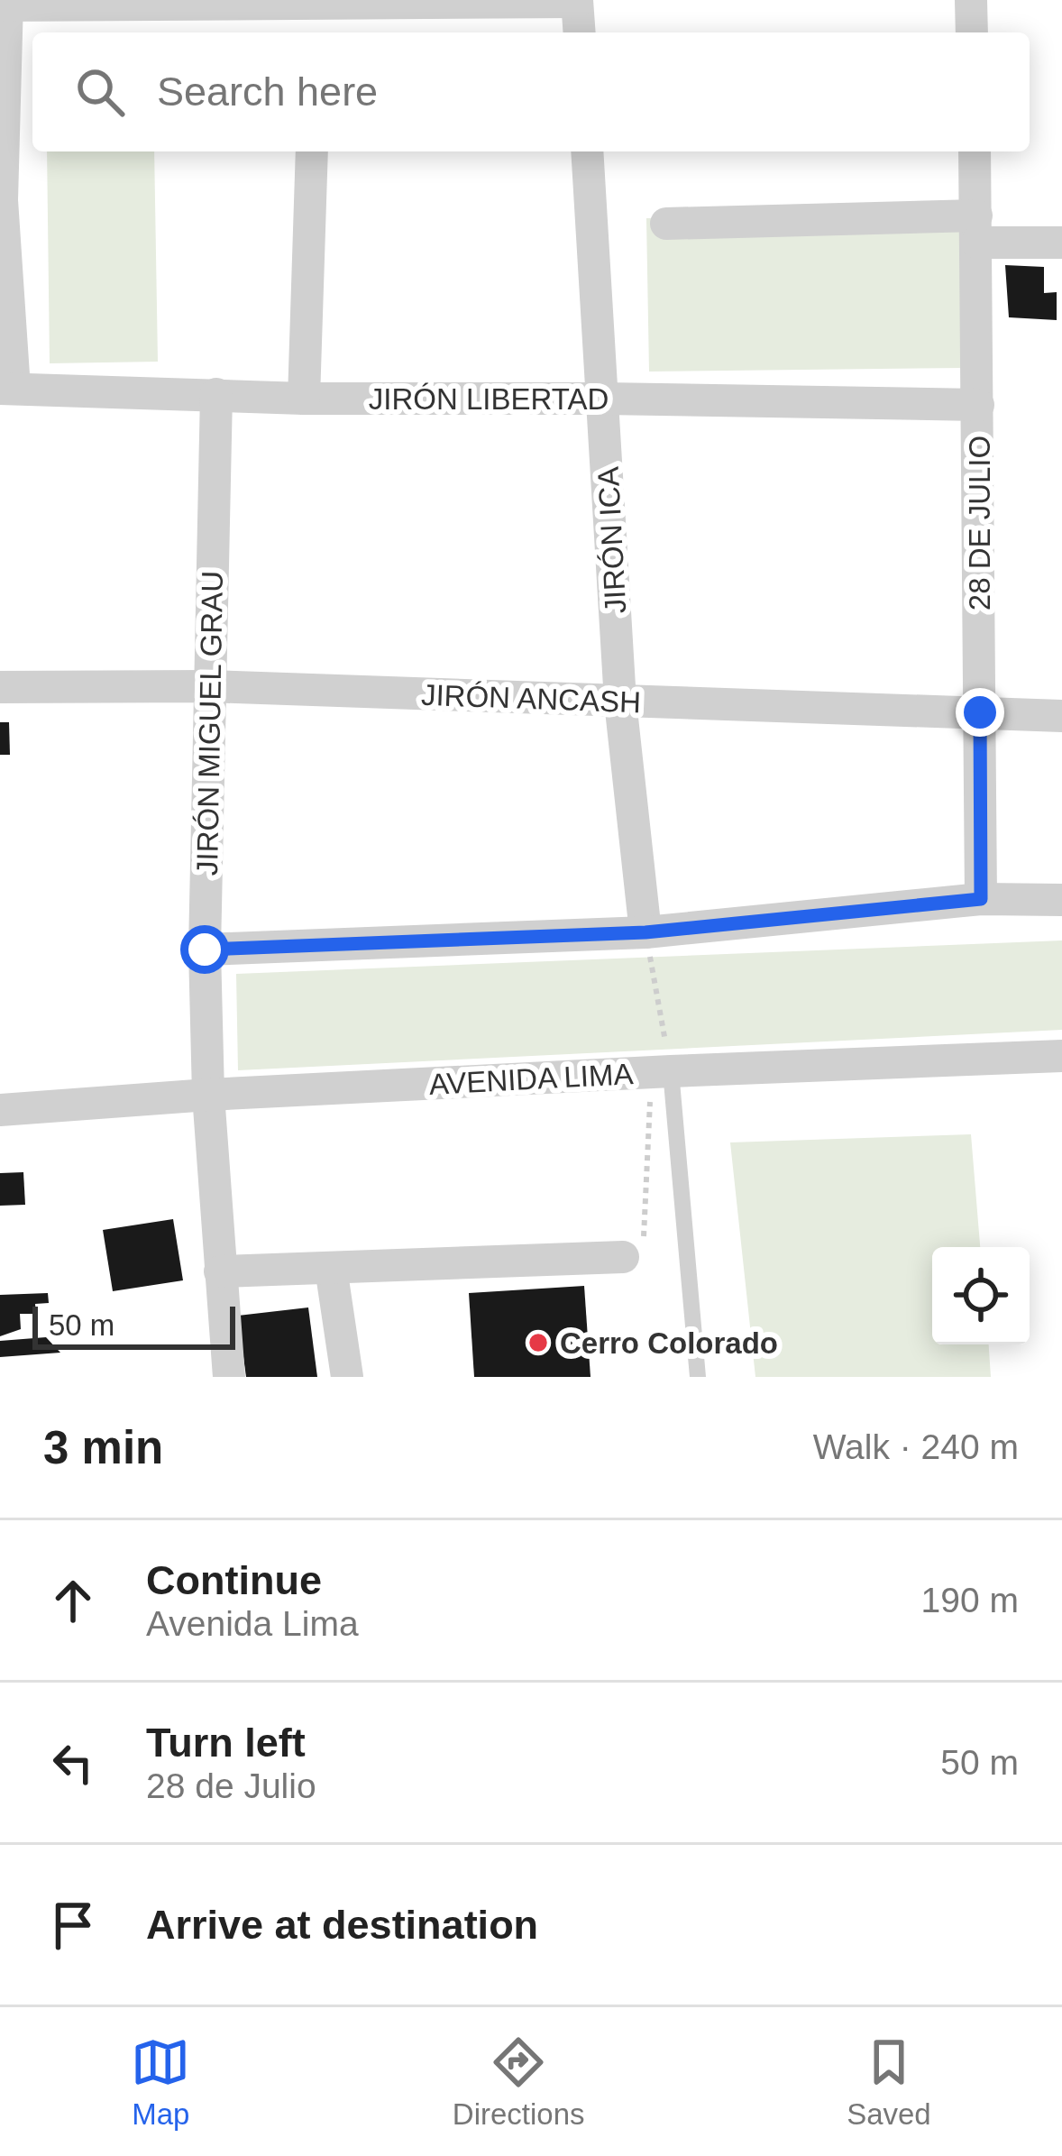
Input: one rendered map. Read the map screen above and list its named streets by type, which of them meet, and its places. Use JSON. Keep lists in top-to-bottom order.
{
  "streets": {
    "street": [
      "JIRÓN LIBERTAD",
      "28 DE JULIO",
      "JIRÓN ICA",
      "JIRÓN ANCASH",
      "JIRÓN MIGUEL GRAU",
      "AVENIDA LIMA"
    ]
  },
  "crossings": [
    ["JIRÓN LIBERTAD", "28 DE JULIO"],
    ["JIRÓN LIBERTAD", "JIRÓN ICA"],
    ["JIRÓN LIBERTAD", "JIRÓN MIGUEL GRAU"],
    ["28 DE JULIO", "JIRÓN ANCASH"],
    ["JIRÓN ICA", "JIRÓN ANCASH"],
    ["JIRÓN ANCASH", "JIRÓN MIGUEL GRAU"],
    ["JIRÓN MIGUEL GRAU", "AVENIDA LIMA"]
  ],
  "places": ["Cerro Colorado"],
  "scale_bar": "50 m",
  "page": {
    "search": "Search here",
    "scale": "50 m",
    "heading": ["3 min", "Walk · 240 m"],
    "list": [
      ["Continue", "Avenida Lima", "190 m"],
      ["Turn left", "28 de Julio", "50 m"],
      "Arrive at destination"
    ],
    "nav": ["Map", "Directions", "Saved"]
  }
}
